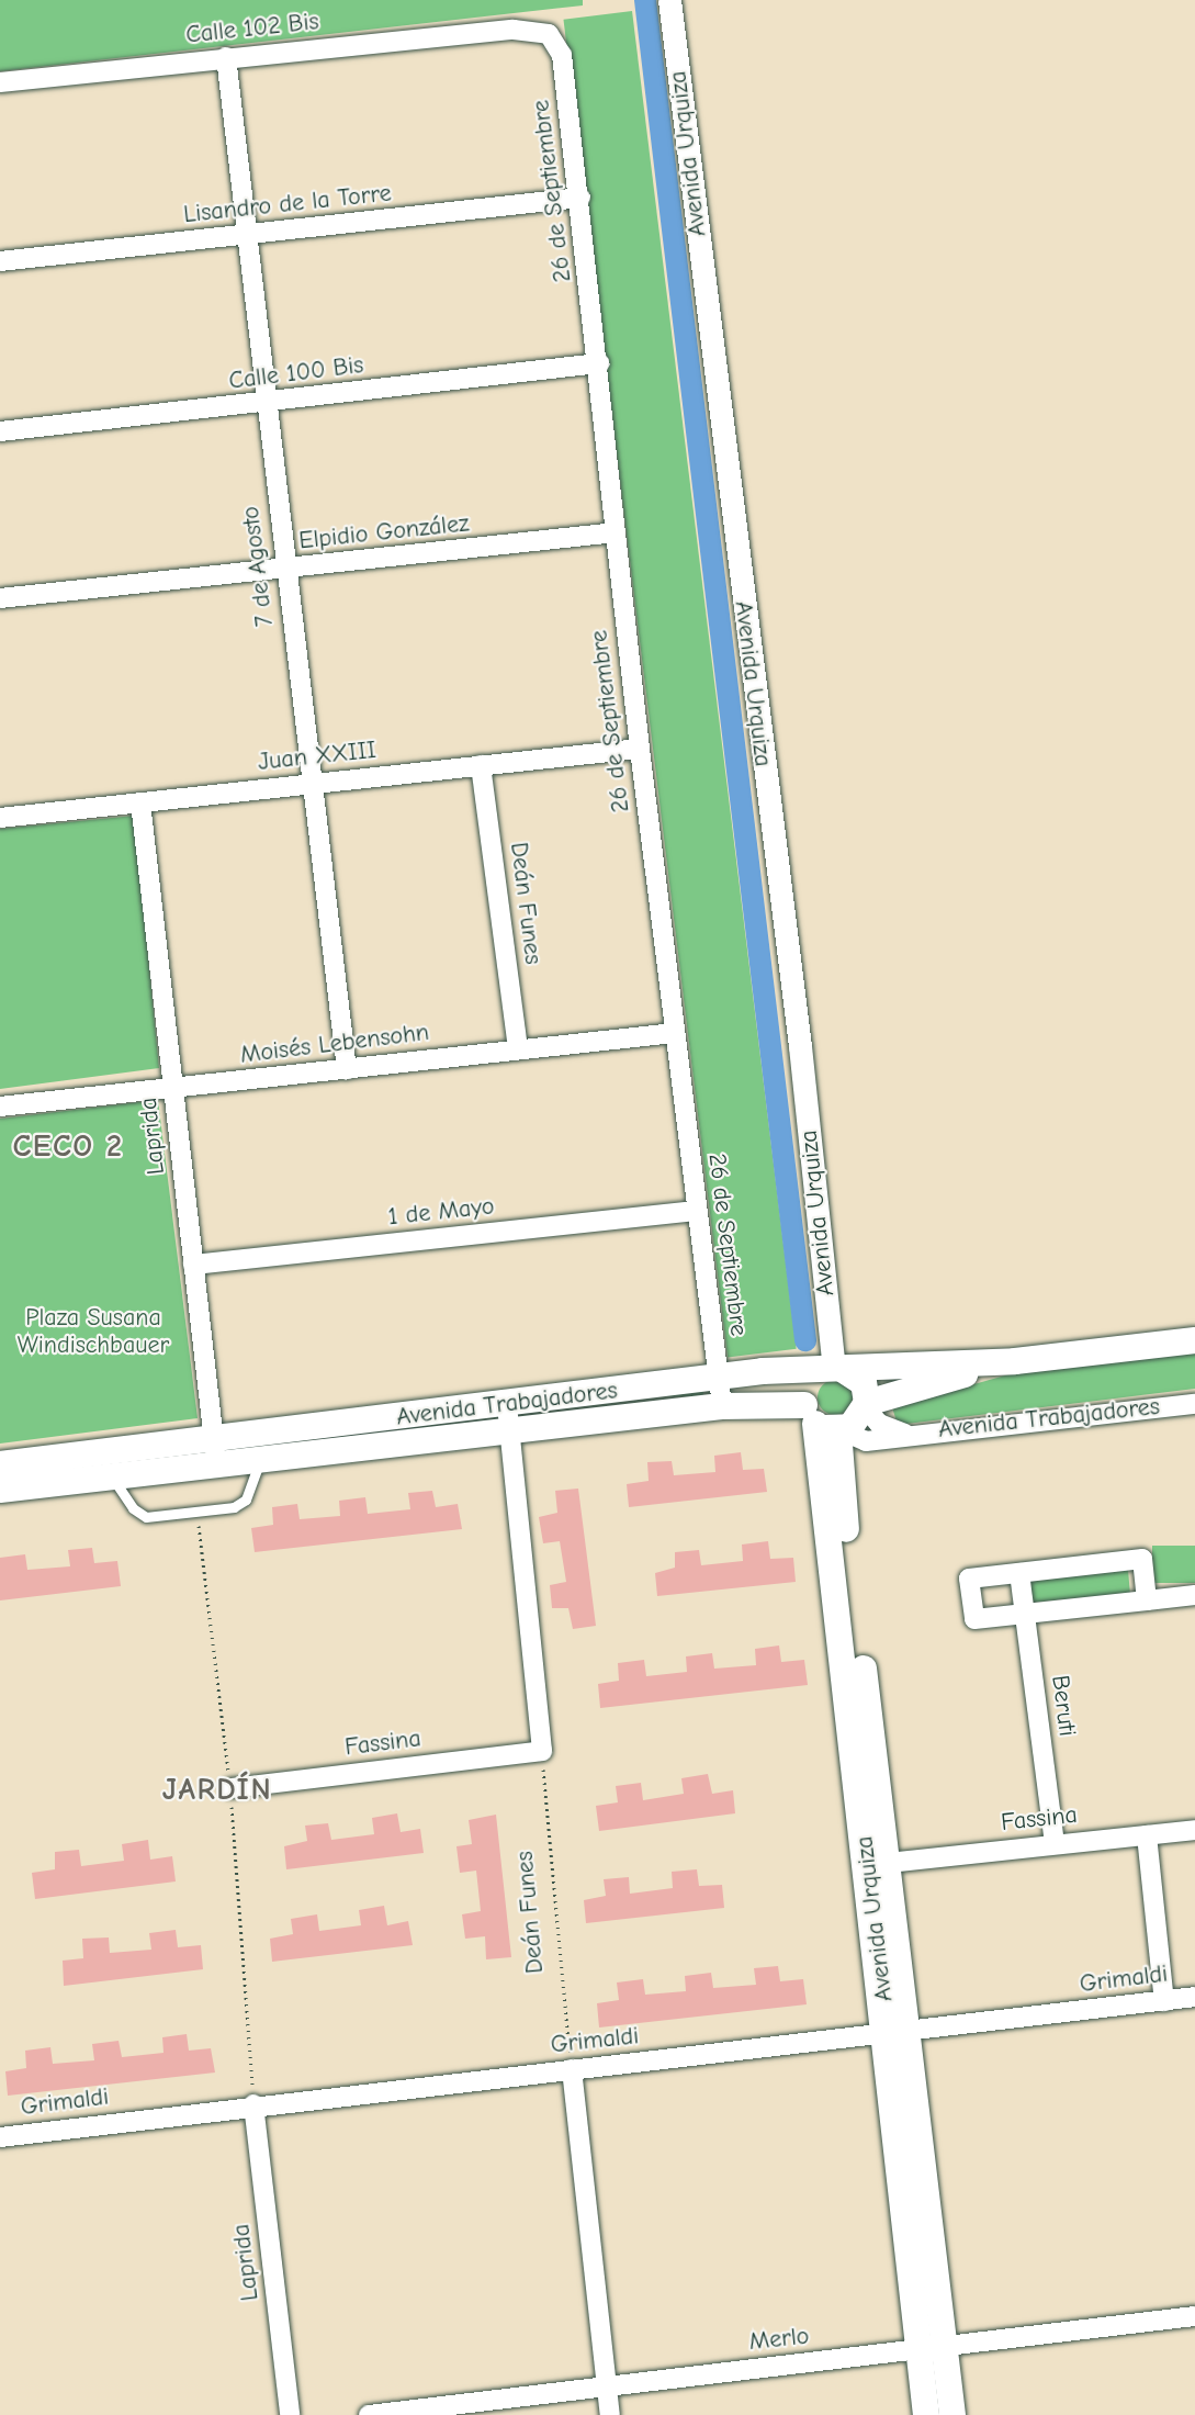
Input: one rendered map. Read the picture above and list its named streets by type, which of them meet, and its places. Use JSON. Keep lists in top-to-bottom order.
{
  "streets": {
    "main road": ["Avenida Urquiza", "Avenida Trabajadores"],
    "street": [
      "Calle 102 Bis",
      "26 de Septiembre",
      "Lisandro de la Torre",
      "Calle 100 Bis",
      "Elpidio González",
      "7 de Agosto",
      "Juan XXIII",
      "Deán Funes",
      "Moisés Lebensohn",
      "Laprida",
      "1 de Mayo",
      "Beruti",
      "Fassina",
      "Grimaldi",
      "Merlo"
    ]
  },
  "crossings": [
    ["Calle 102 Bis", "26 de Septiembre"],
    ["Calle 102 Bis", "7 de Agosto"],
    ["Avenida Urquiza", "Avenida Trabajadores"],
    ["Avenida Urquiza", "Fassina"],
    ["Avenida Urquiza", "Grimaldi"],
    ["Avenida Urquiza", "Merlo"],
    ["26 de Septiembre", "Lisandro de la Torre"],
    ["26 de Septiembre", "Calle 100 Bis"],
    ["26 de Septiembre", "Elpidio González"],
    ["26 de Septiembre", "Juan XXIII"],
    ["26 de Septiembre", "Moisés Lebensohn"],
    ["26 de Septiembre", "1 de Mayo"],
    ["26 de Septiembre", "Avenida Trabajadores"],
    ["Lisandro de la Torre", "7 de Agosto"],
    ["Calle 100 Bis", "7 de Agosto"],
    ["Elpidio González", "7 de Agosto"],
    ["7 de Agosto", "Juan XXIII"],
    ["7 de Agosto", "Moisés Lebensohn"],
    ["Juan XXIII", "Deán Funes"],
    ["Juan XXIII", "Laprida"],
    ["Deán Funes", "Moisés Lebensohn"],
    ["Deán Funes", "Fassina"],
    ["Deán Funes", "Grimaldi"],
    ["Moisés Lebensohn", "Laprida"],
    ["Laprida", "1 de Mayo"],
    ["Laprida", "Avenida Trabajadores"],
    ["Laprida", "Grimaldi"],
    ["Beruti", "Fassina"]
  ],
  "districts": ["CECO 2", "JARDÍN"],
  "parks": ["Plaza Susana Windischbauer"]
}
